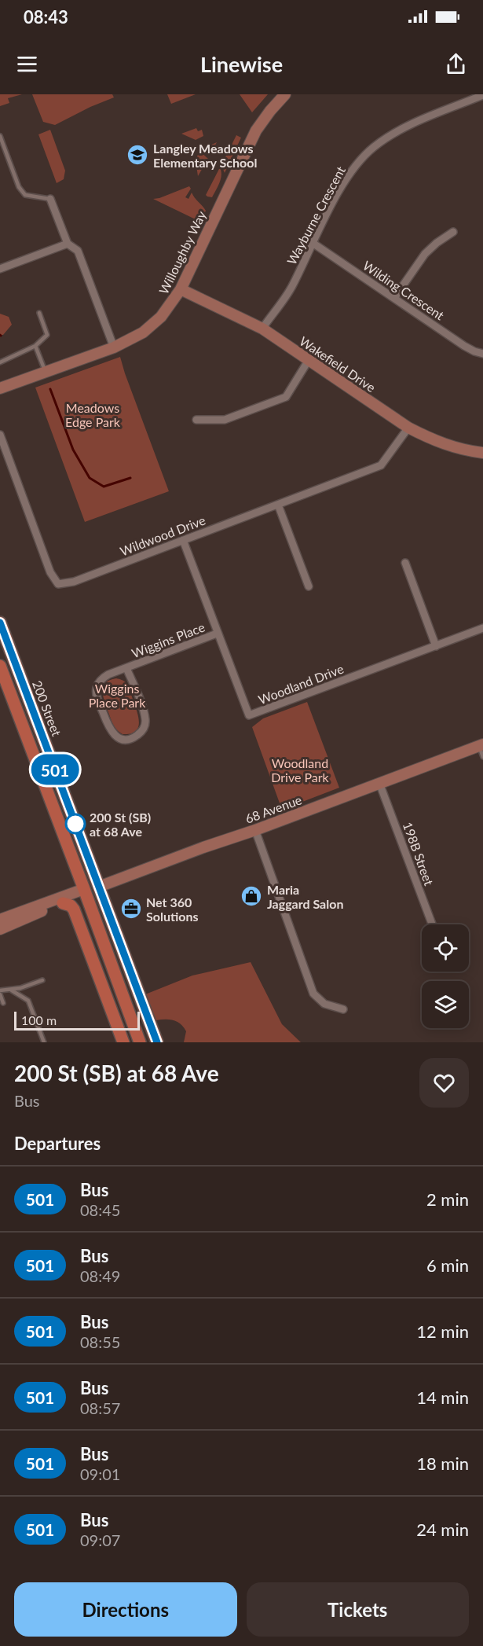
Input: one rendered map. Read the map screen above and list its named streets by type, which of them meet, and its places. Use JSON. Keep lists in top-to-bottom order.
{
  "streets": {
    "main road": ["200 Street"],
    "street": [
      "Wayburne Crescent",
      "Willoughby Way",
      "Wilding Crescent",
      "Wakefield Drive",
      "Wildwood Drive",
      "Wiggins Place",
      "Woodland Drive",
      "68 Avenue",
      "198B Street"
    ]
  },
  "crossings": [
    ["Wayburne Crescent", "Wilding Crescent"],
    ["Wayburne Crescent", "Wakefield Drive"],
    ["Willoughby Way", "Wakefield Drive"],
    ["Wakefield Drive", "Wildwood Drive"],
    ["Wildwood Drive", "Woodland Drive"],
    ["Wiggins Place", "Woodland Drive"],
    ["200 Street", "68 Avenue"],
    ["68 Avenue", "198B Street"]
  ],
  "parks": ["Meadows Edge Park", "Wiggins Place Park", "Woodland Drive Park"],
  "places": {
    "school or university": ["Langley Meadows Elementary School"],
    "other": ["200 St (SB) at 68 Ave"],
    "shop": ["Maria Jaggard Salon"],
    "office": ["Net 360 Solutions"]
  },
  "lines": ["bus line 501"],
  "scale_bar": "100 m",
  "page": {
    "status": "08:43",
    "header": "Linewise",
    "on_map": "501",
    "scale": "100 m",
    "heading": [
      ["200 St (SB) at 68 Ave", "Bus"],
      "Departures"
    ],
    "list": [
      {
        "mark": "501",
        "name": "Bus",
        "note": "08:45",
        "value": "2 min"
      },
      {
        "mark": "501",
        "name": "Bus",
        "note": "08:49",
        "value": "6 min"
      },
      {
        "mark": "501",
        "name": "Bus",
        "note": "08:55",
        "value": "12 min"
      },
      {
        "mark": "501",
        "name": "Bus",
        "note": "08:57",
        "value": "14 min"
      },
      {
        "mark": "501",
        "name": "Bus",
        "note": "09:01",
        "value": "18 min"
      },
      {
        "mark": "501",
        "name": "Bus",
        "note": "09:07",
        "value": "24 min"
      }
    ],
    "buttons": ["Directions", "Tickets"]
  }
}
